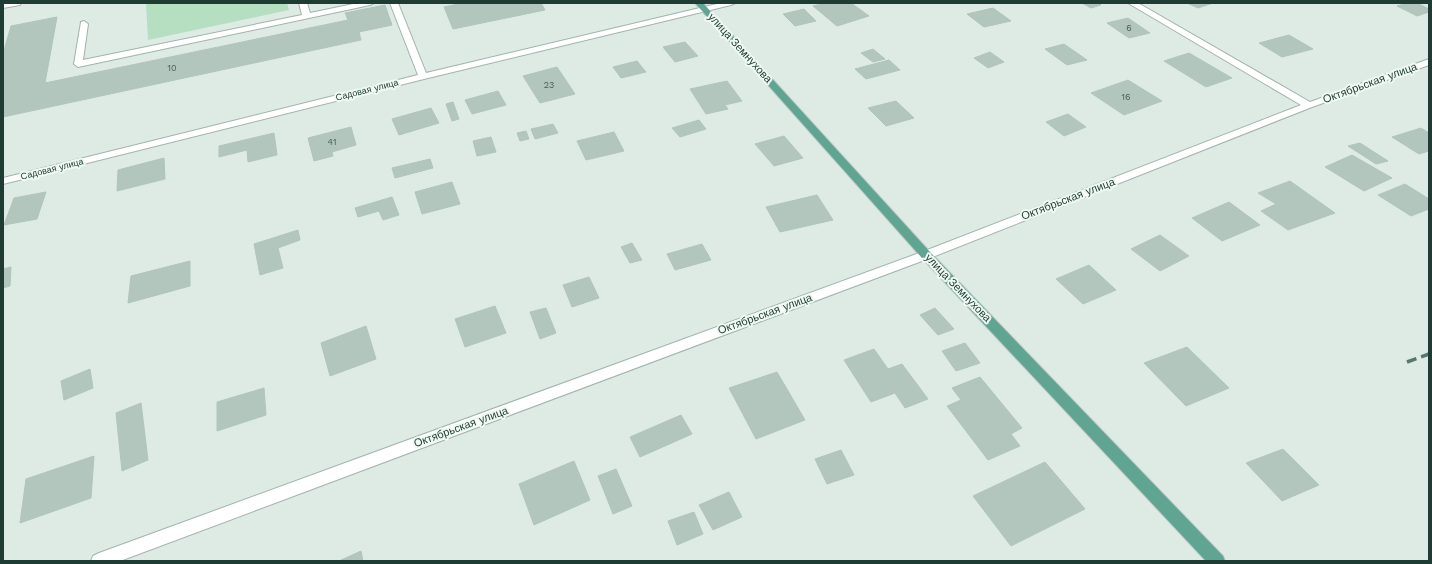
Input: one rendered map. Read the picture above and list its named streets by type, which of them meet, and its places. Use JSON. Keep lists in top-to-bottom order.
{
  "streets": {
    "main road": ["улица Земнухова"],
    "street": ["Октябрьская улица", "Садовая улица"]
  },
  "crossings": [
    ["улица Земнухова", "Октябрьская улица"],
    ["улица Земнухова", "Садовая улица"]
  ],
  "house_numbers": [
    "6",
    "10",
    "23",
    "16",
    "41"
  ]
}
